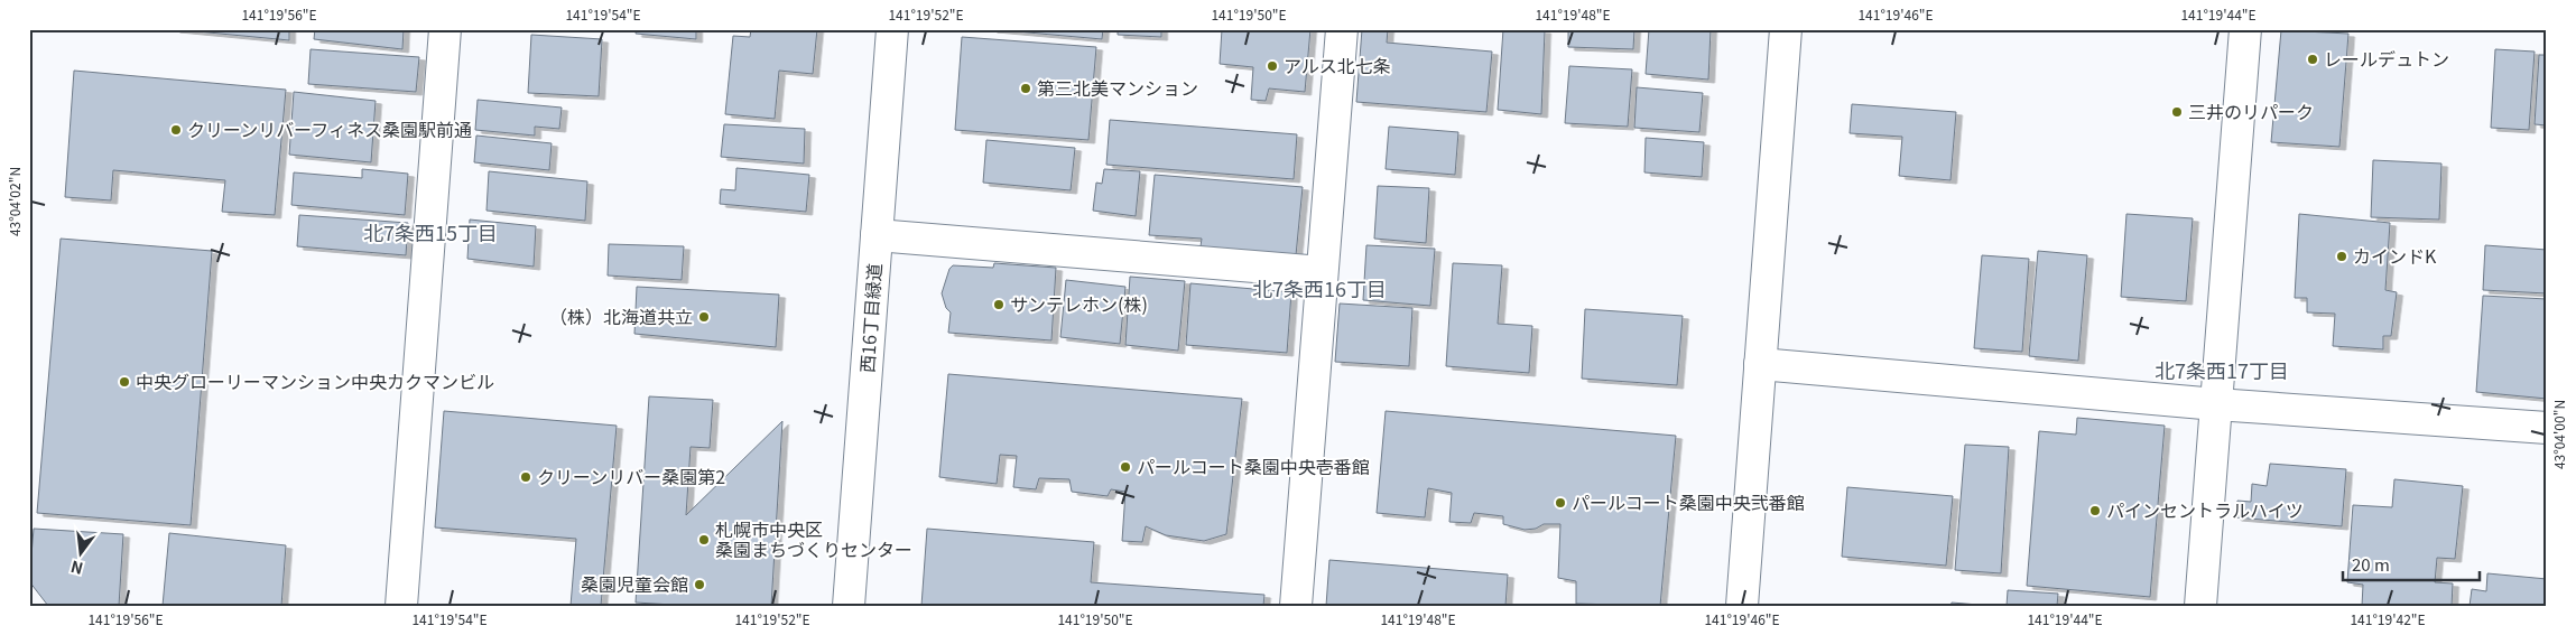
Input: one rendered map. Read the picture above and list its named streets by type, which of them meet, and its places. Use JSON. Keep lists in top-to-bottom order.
{
  "streets": {
    "street": ["西16丁目緑道"]
  },
  "districts": ["北7条西15丁目", "北7条西16丁目", "北7条西17丁目"],
  "places": [
    "レールデュトン",
    "アルス北七条",
    "第三北美マンション",
    "三井のリパーク",
    "クリーンリバーフィネス桑園駅前通",
    "カインドK",
    "サンテレホン(株)",
    "（株）北海道共立",
    "中央グローリーマンション中央カクマンビル",
    "パールコート桑園中央壱番館",
    "クリーンリバー桑園第2",
    "パールコート桑園中央弐番館",
    "パインセントラルハイツ",
    "札幌市中央区 桑園まちづくりセンター",
    "桑園児童会館"
  ],
  "scale_bar": "20 m",
  "north": "bottom",
  "coordinates": [
    "141°19'56\"E",
    "141°19'54\"E",
    "141°19'52\"E",
    "141°19'50\"E",
    "141°19'48\"E",
    "141°19'46\"E",
    "141°19'44\"E",
    "43°04'02\"N",
    "43°04'00\"N",
    "141°19'42\"E"
  ]
}
